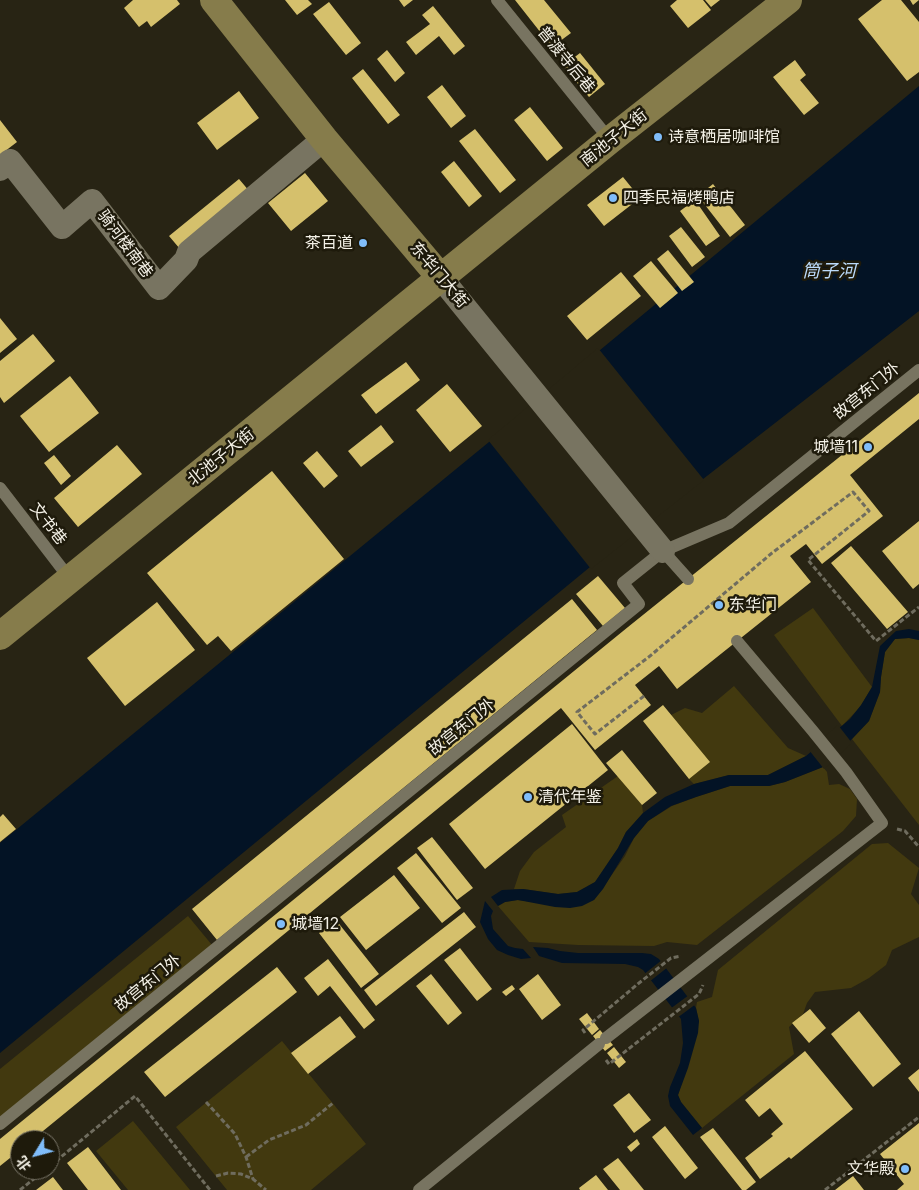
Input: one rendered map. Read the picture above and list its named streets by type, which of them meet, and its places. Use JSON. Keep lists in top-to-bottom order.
{
  "streets": {
    "street": [
      "南池子大街",
      "骑河楼南巷",
      "东华门大街",
      "北池子大街"
    ],
    "lane": ["普渡寺后巷", "故宫东门外", "文书巷"]
  },
  "crossings": [
    ["普渡寺后巷", "南池子大街"],
    ["南池子大街", "东华门大街"],
    ["南池子大街", "北池子大街"],
    ["骑河楼南巷", "东华门大街"],
    ["东华门大街", "故宫东门外"],
    ["东华门大街", "北池子大街"],
    ["北池子大街", "文书巷"]
  ],
  "water": ["筒子河"],
  "places": [
    "诗意栖居咖啡馆",
    "四季民福烤鸭店",
    "茶百道",
    "城墙11",
    "东华门",
    "清代年鉴",
    "城墙12",
    "文华殿"
  ],
  "north": "bottom left"
}
